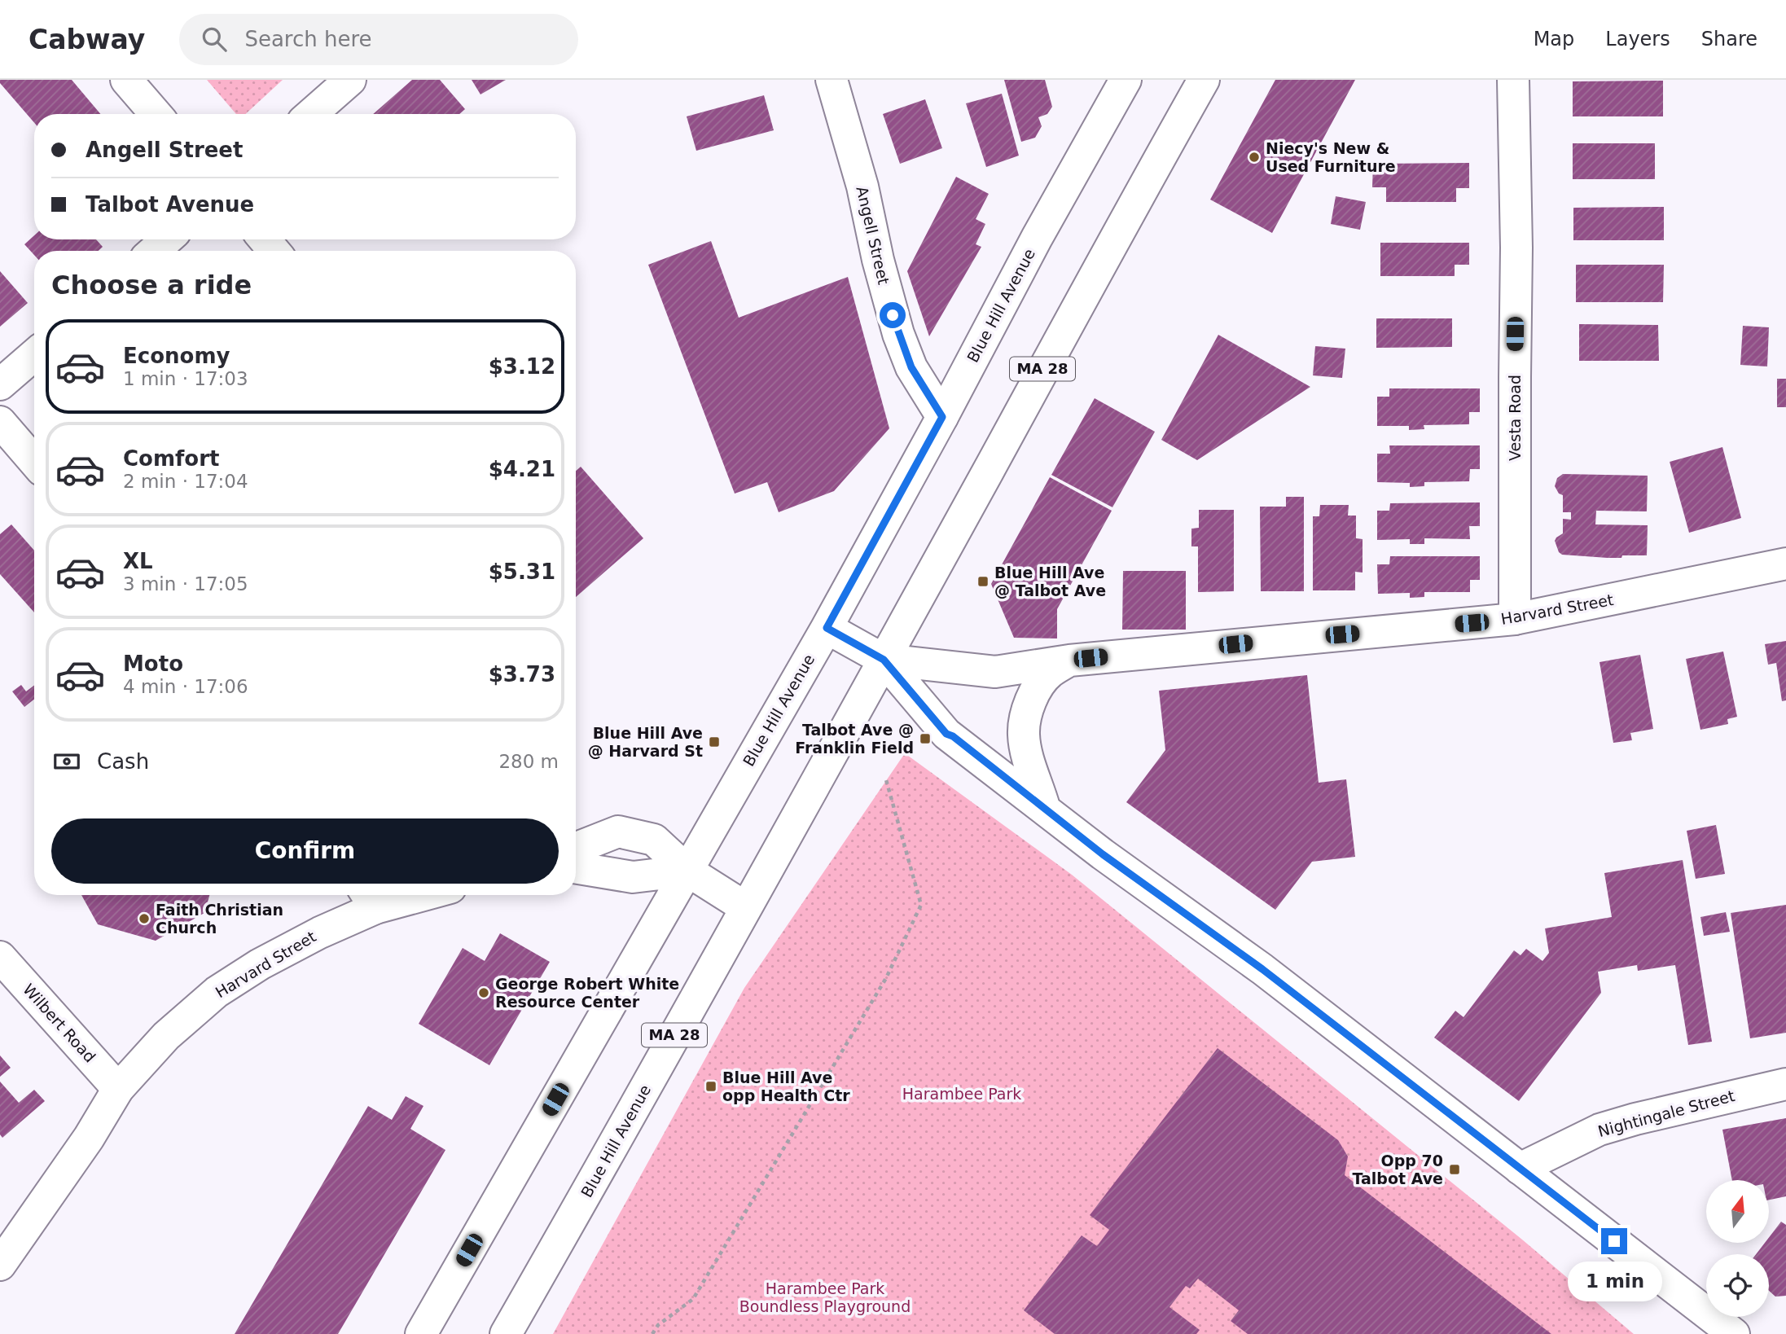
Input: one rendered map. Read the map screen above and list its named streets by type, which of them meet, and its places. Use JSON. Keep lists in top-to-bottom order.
{
  "streets": {
    "main road": [
      "Angell Street",
      "Blue Hill Avenue",
      "MA 28",
      "Vesta Road",
      "Harvard Street",
      "Wilbert Road",
      "Nightingale Street"
    ]
  },
  "crossings": [
    ["Angell Street", "Blue Hill Avenue"],
    ["Blue Hill Avenue", "Harvard Street"],
    ["Vesta Road", "Harvard Street"],
    ["Harvard Street", "Wilbert Road"]
  ],
  "parks": ["Harambee Park", "Harambee Park Boundless Playground"],
  "places": {
    "other": ["Niecy's New & Used Furniture", "Faith Christian Church", "George Robert White Resource Center"],
    "transit": [
      "Blue Hill Ave @ Talbot Ave",
      "Talbot Ave @ Franklin Field",
      "Blue Hill Ave @ Harvard St",
      "Blue Hill Ave opp Health Ctr",
      "Opp 70 Talbot Ave"
    ]
  },
  "north": "top",
  "page": {
    "header": "Cabway",
    "search": "Search here",
    "nav": ["Map", "Layers", "Share"],
    "banner": ["Angell Street", "Talbot Avenue"],
    "heading": "Choose a ride",
    "list": [
      {
        "name": "Economy",
        "note": "1 min · 17:03",
        "value": "$3.12"
      },
      {
        "name": "Comfort",
        "note": "2 min · 17:04",
        "value": "$4.21"
      },
      {
        "name": "XL",
        "note": "3 min · 17:05",
        "value": "$5.31"
      },
      {
        "name": "Moto",
        "note": "4 min · 17:06",
        "value": "$3.73"
      }
    ],
    "pay": ["Cash", "280 m"],
    "buttons": "Confirm",
    "bubble": "1 min"
  }
}
